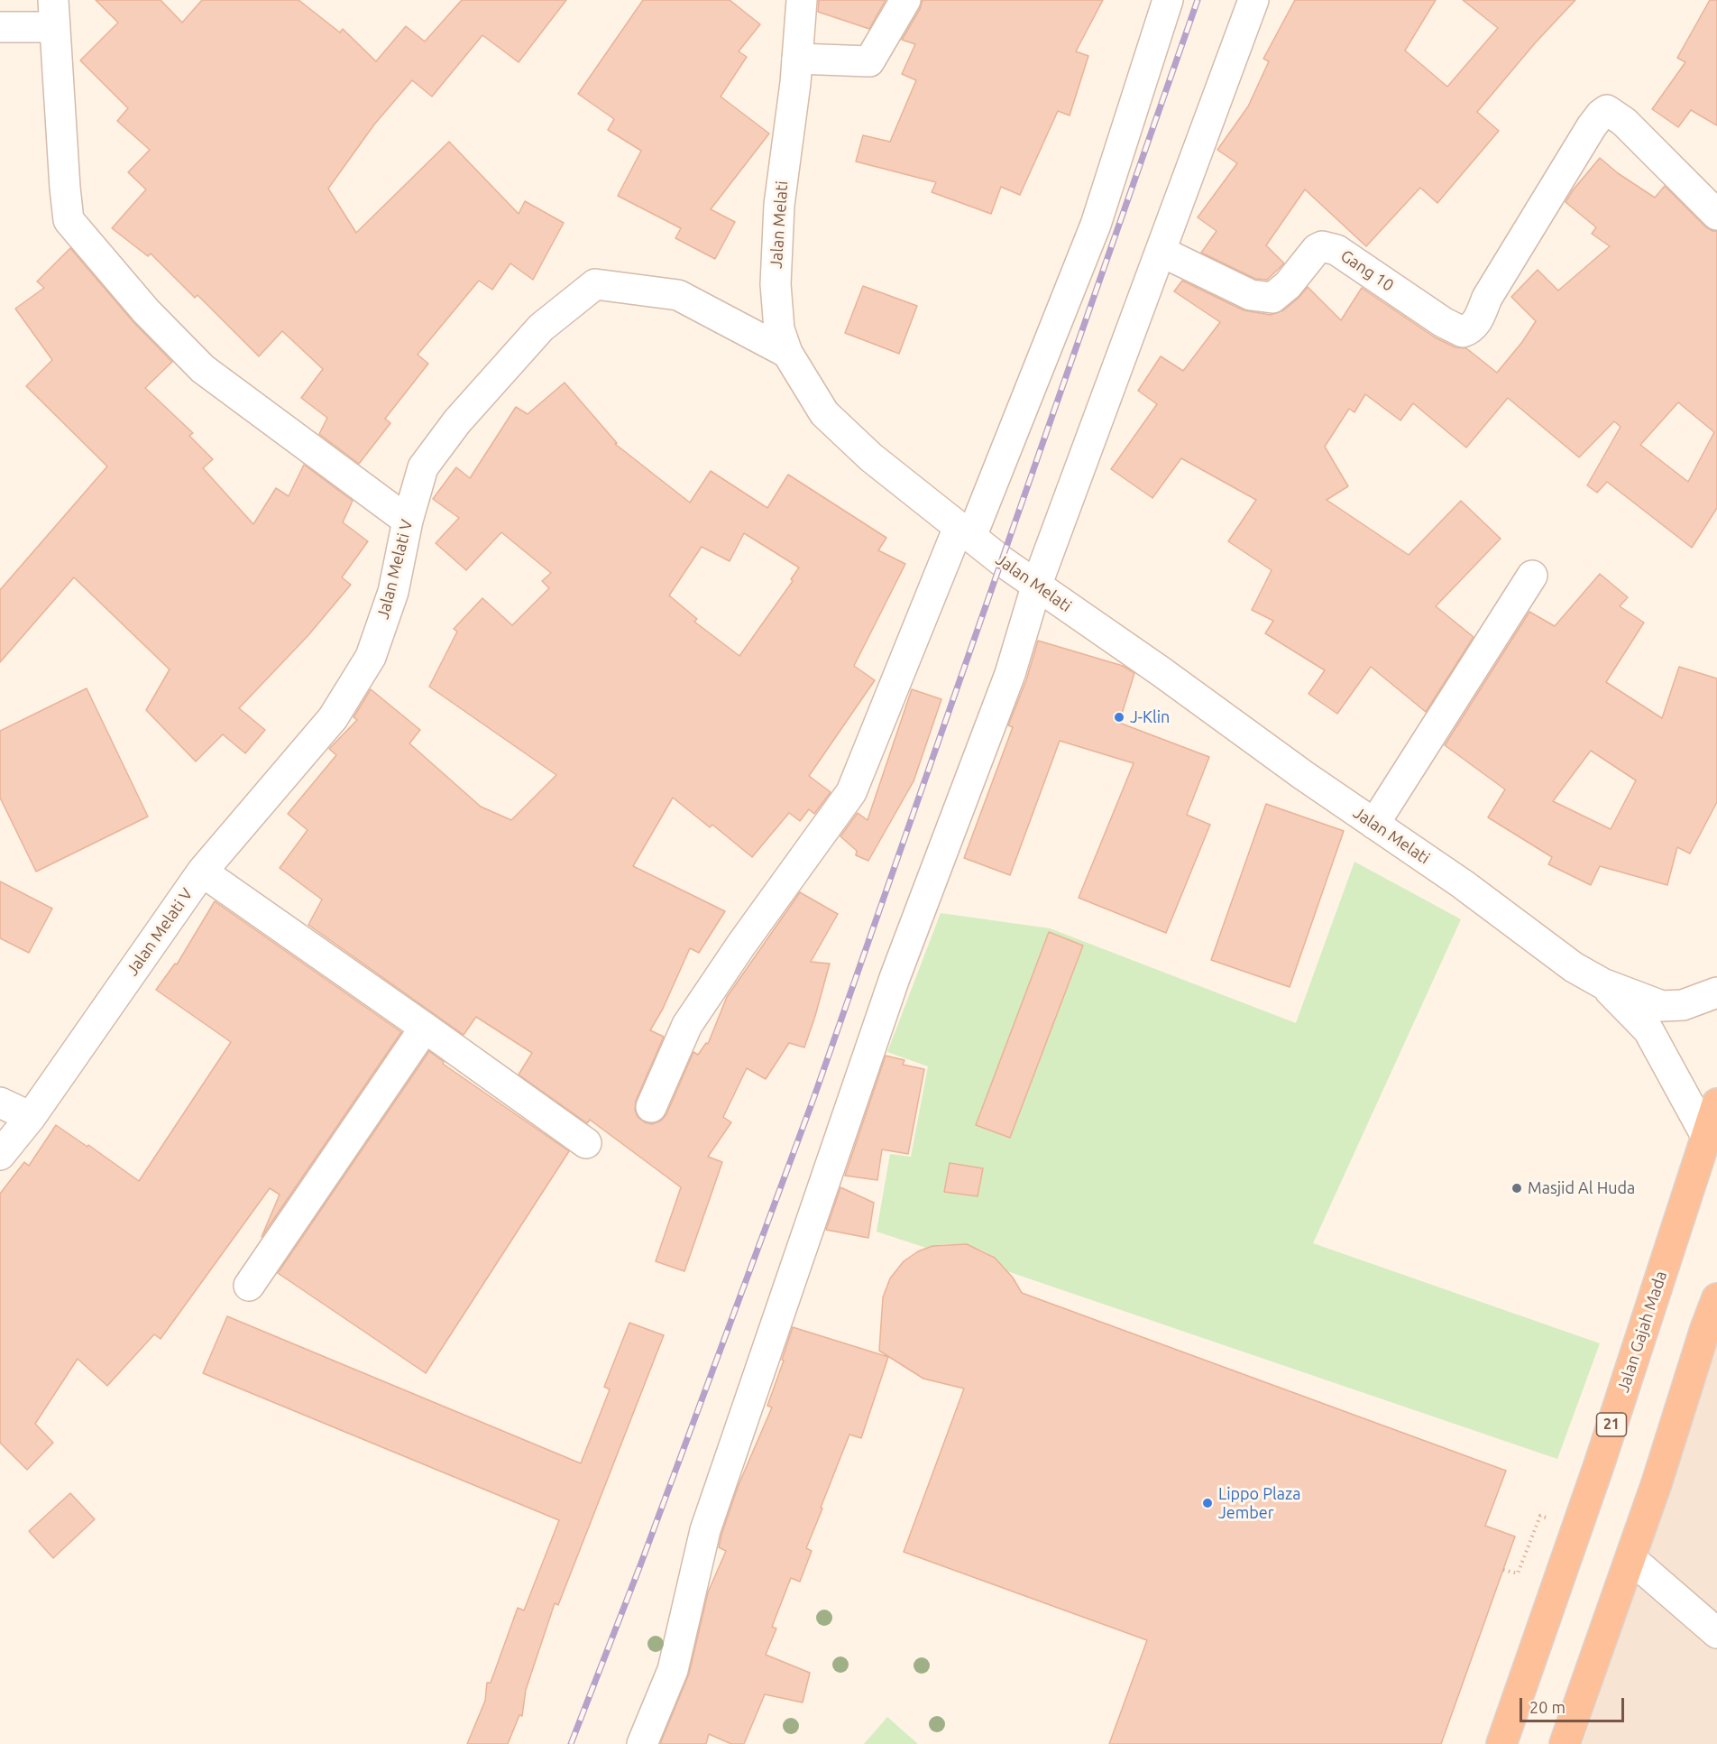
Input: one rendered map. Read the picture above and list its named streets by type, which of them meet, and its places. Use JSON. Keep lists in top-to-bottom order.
{
  "streets": {
    "highway": ["Jalan Gajah Mada", "21"],
    "street": ["Jalan Melati", "Gang 10", "Jalan Melati V"]
  },
  "crossings": [
    ["Jalan Melati", "Jalan Melati V"]
  ],
  "places": ["J-Klin", "Masjid Al Huda", "Lippo Plaza Jember"],
  "scale_bar": "20 m"
}
